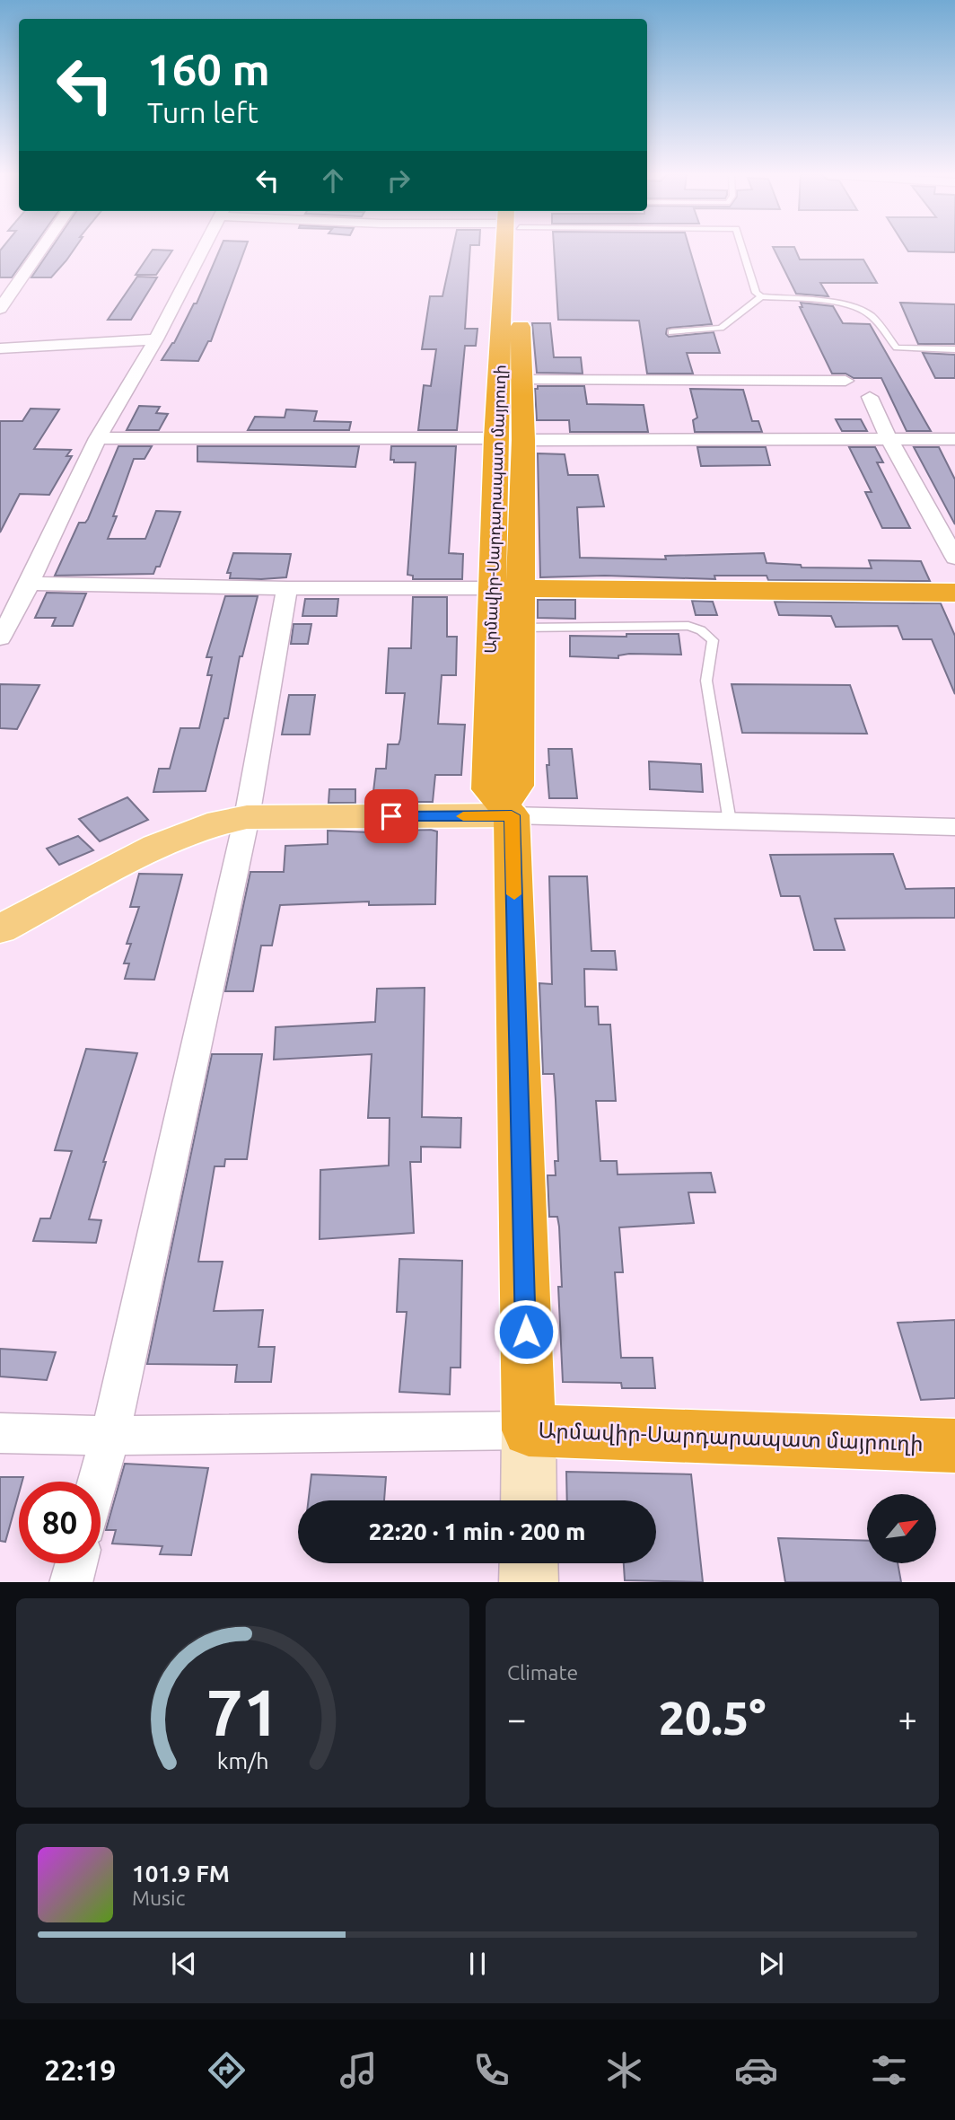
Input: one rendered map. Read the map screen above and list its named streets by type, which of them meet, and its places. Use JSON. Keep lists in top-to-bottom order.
{
  "streets": {
    "highway": ["Արմավիր-Սարդարապատ մայրուղի"]
  },
  "north": "top right",
  "page": {
    "turn": ["160 m", "Turn left"],
    "limit": "80",
    "trip": "22:20 · 1 min · 200 m",
    "tile": "Climate",
    "heat": ["−", "20.5°", "+"],
    "song": ["101.9 FM", "Music"],
    "tabs": "22:19",
    "gauge": ["71", "km/h"]
  }
}
